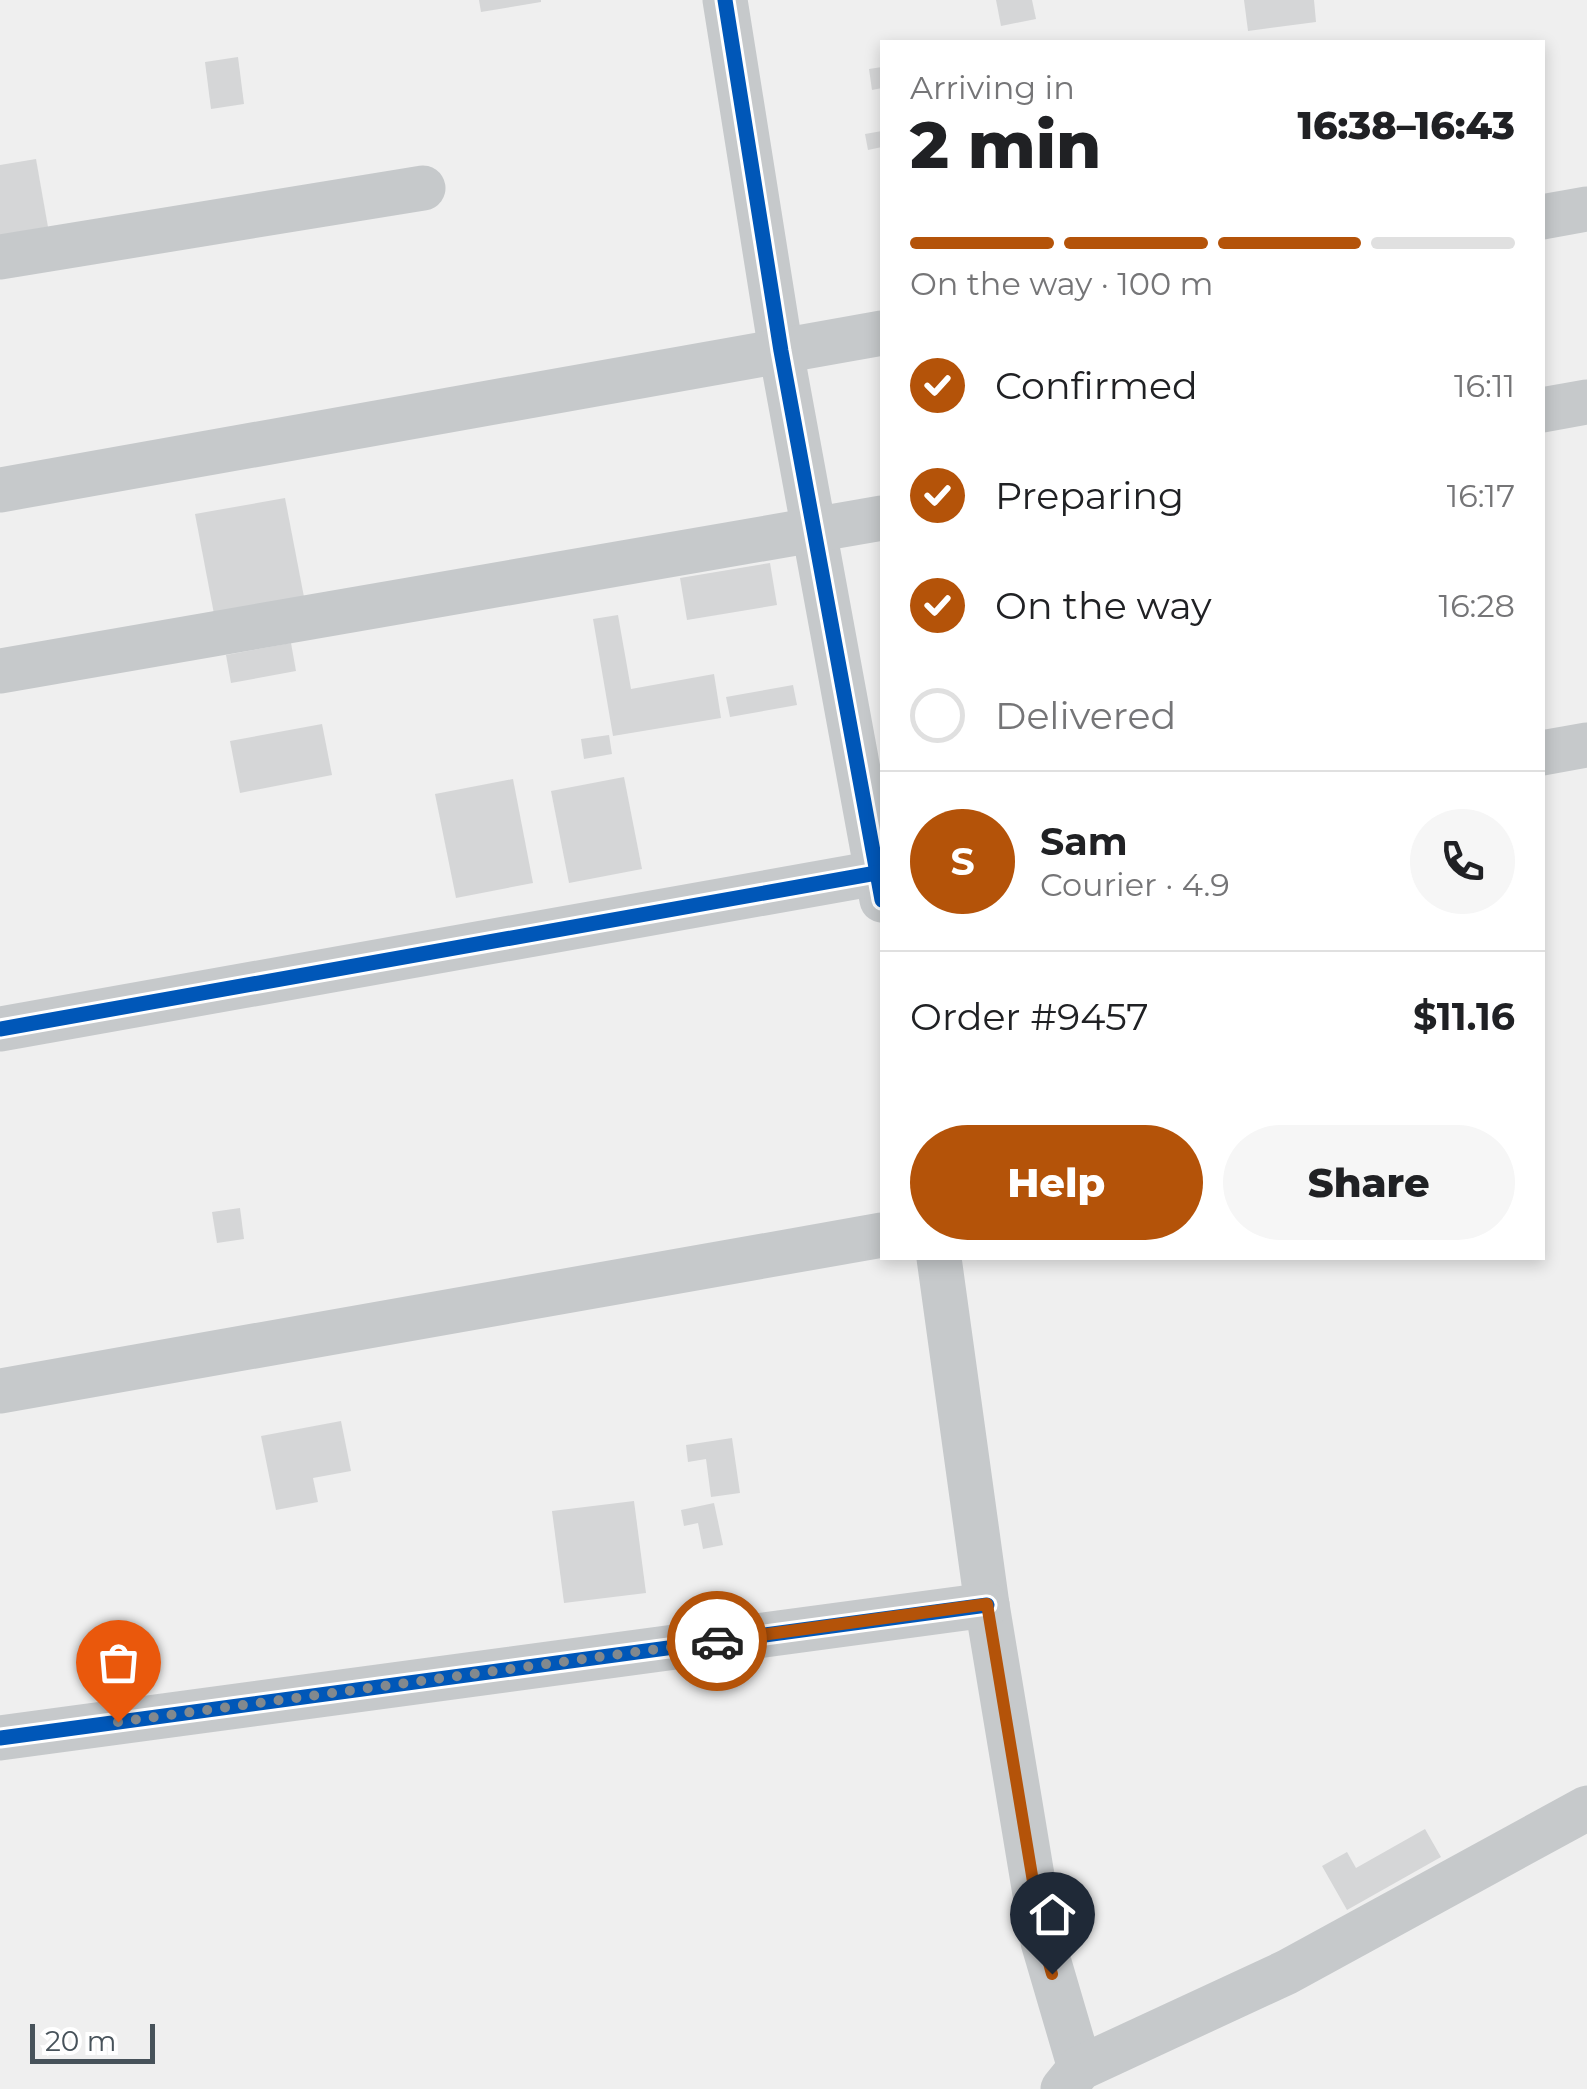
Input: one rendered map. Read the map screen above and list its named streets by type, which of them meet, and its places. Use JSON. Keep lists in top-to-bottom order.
{
  "scale_bar": "20 m",
  "page": {
    "heading": ["2 min", "Arriving in", "16:38–16:43"],
    "panel": [
      "Sam",
      "Courier · 4.9",
      "Order #9457",
      "$11.16"
    ],
    "bar": "On the way · 100 m",
    "list": [
      ["Confirmed", "16:11"],
      ["Preparing", "16:17"],
      ["On the way", "16:28"],
      "Delivered"
    ],
    "round": "S",
    "buttons": ["Help", "Share"],
    "scale": "20 m"
  }
}
